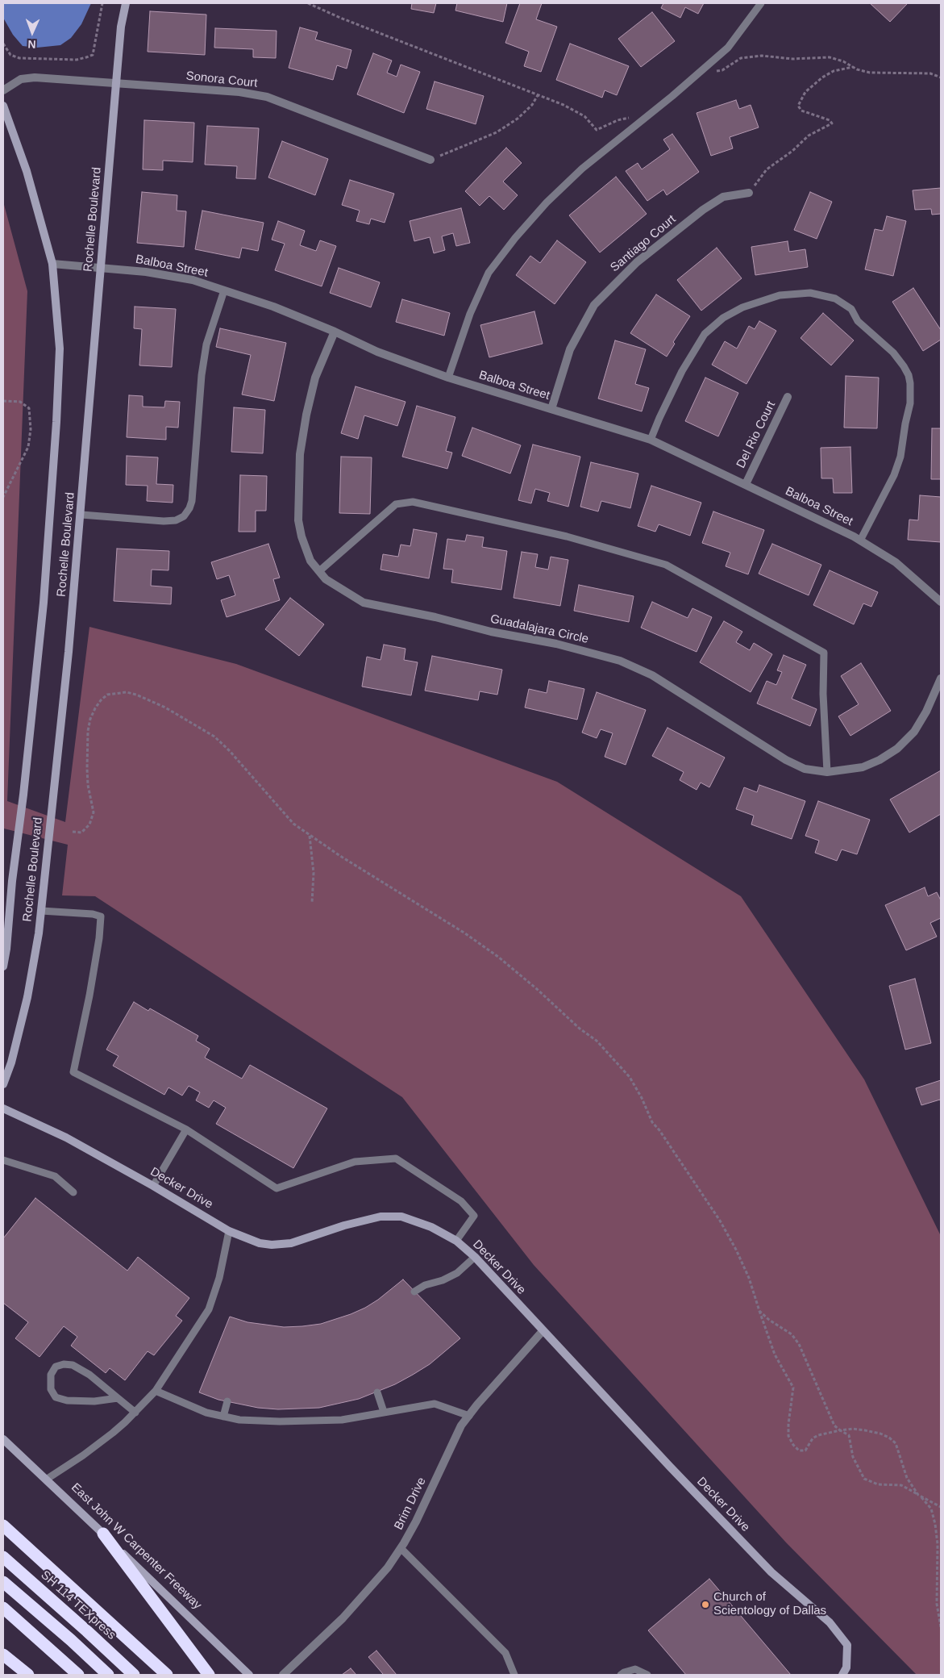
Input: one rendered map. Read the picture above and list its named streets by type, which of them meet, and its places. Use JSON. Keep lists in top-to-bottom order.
{
  "streets": {
    "highway": ["SH 114 TEXpress"],
    "main road": ["Rochelle Boulevard", "Decker Drive", "East John W Carpenter Freeway"],
    "street": [
      "Sonora Court",
      "Santiago Court",
      "Balboa Street",
      "Del Rio Court",
      "Guadalajara Circle",
      "Brim Drive"
    ]
  },
  "crossings": [
    ["Sonora Court", "Rochelle Boulevard"],
    ["Rochelle Boulevard", "Balboa Street"],
    ["Santiago Court", "Balboa Street"],
    ["Balboa Street", "Del Rio Court"],
    ["Balboa Street", "Guadalajara Circle"],
    ["Decker Drive", "Brim Drive"]
  ],
  "places": ["Church of Scientology of Dallas"],
  "north": "bottom"
}
